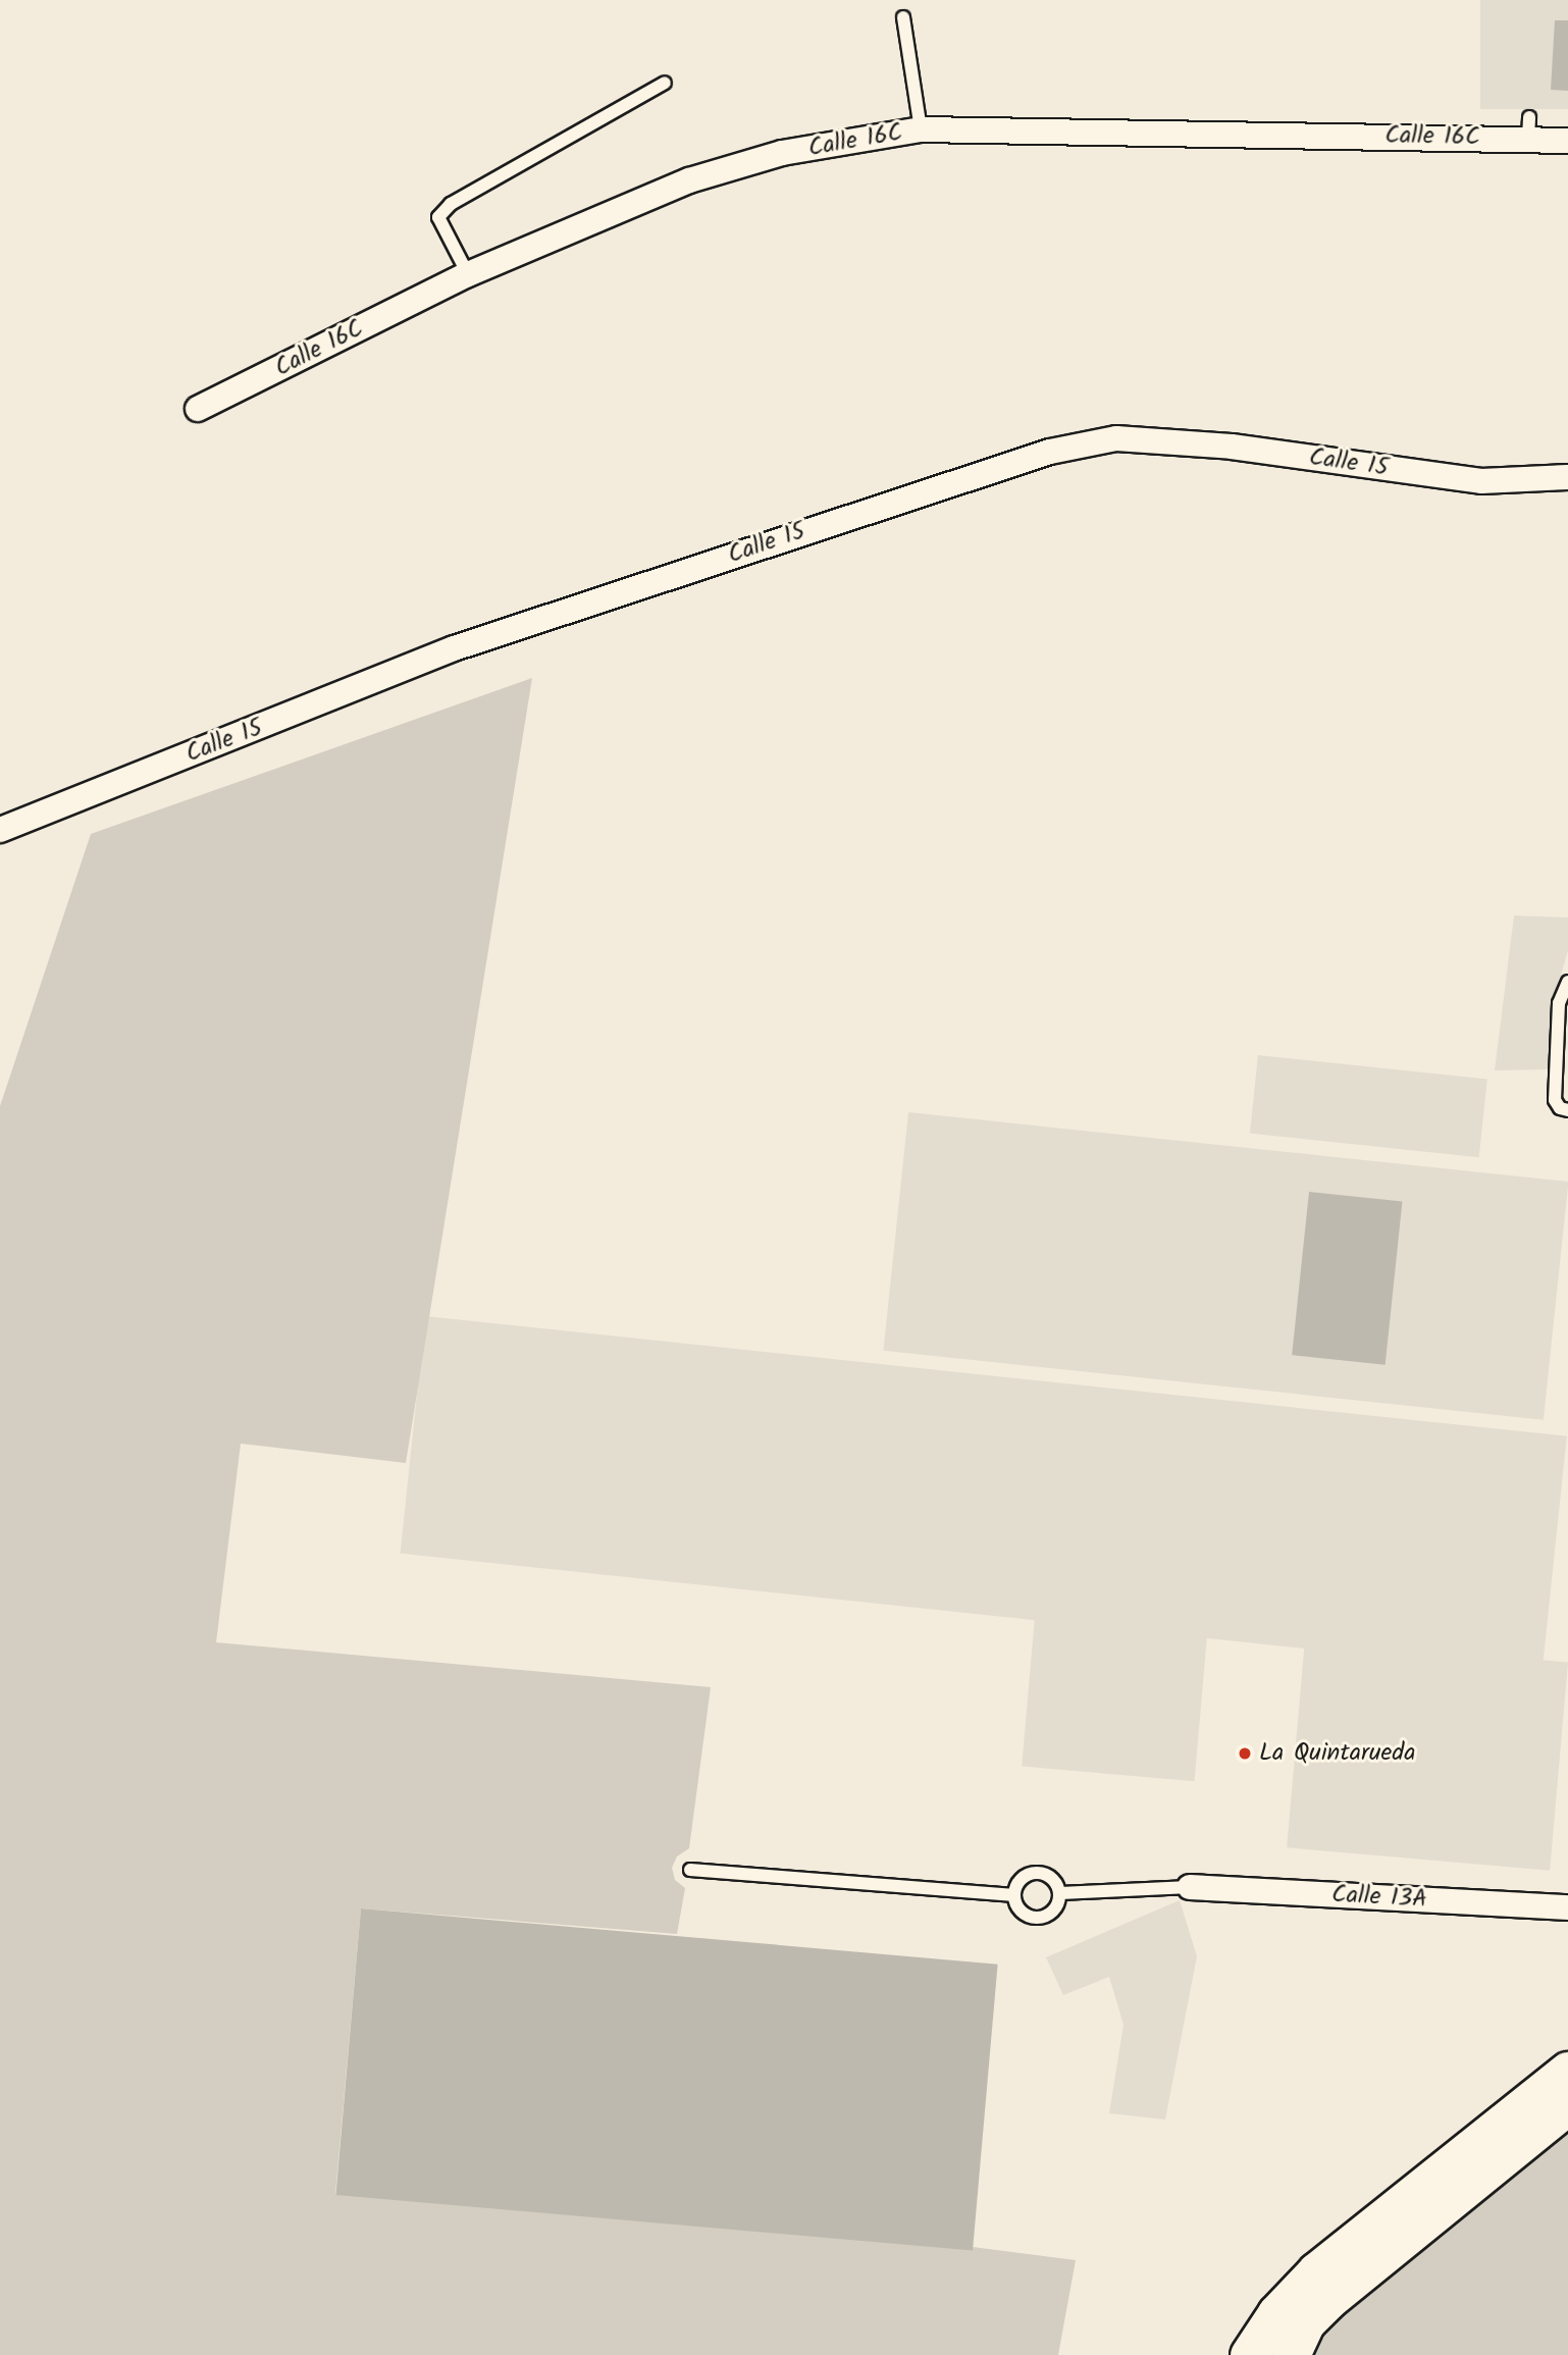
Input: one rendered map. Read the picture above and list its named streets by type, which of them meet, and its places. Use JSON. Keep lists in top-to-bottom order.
{
  "streets": {
    "street": ["Calle 16C", "Calle 15", "Calle 13A"]
  },
  "places": ["La Quintarueda"]
}
